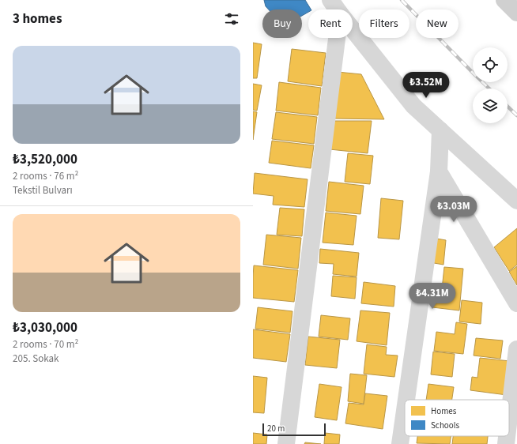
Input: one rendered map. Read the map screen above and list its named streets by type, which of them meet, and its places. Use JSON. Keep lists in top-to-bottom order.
{
  "legend": ["Homes", "Schools"],
  "scale_bar": "20 m",
  "page": {
    "heading": "3 homes",
    "chip": [
      "Buy",
      "Rent",
      "Filters",
      "New"
    ],
    "list": [
      {
        "name": "₺3,520,000",
        "note": "2 rooms · 76 m² · Tekstil Bulvarı"
      },
      {
        "name": "₺3,030,000",
        "note": "2 rooms · 70 m² · 205. Sokak"
      }
    ],
    "price": ["₺3.52M", "₺3.03M", "₺4.31M"],
    "scale": "20 m"
  }
}
